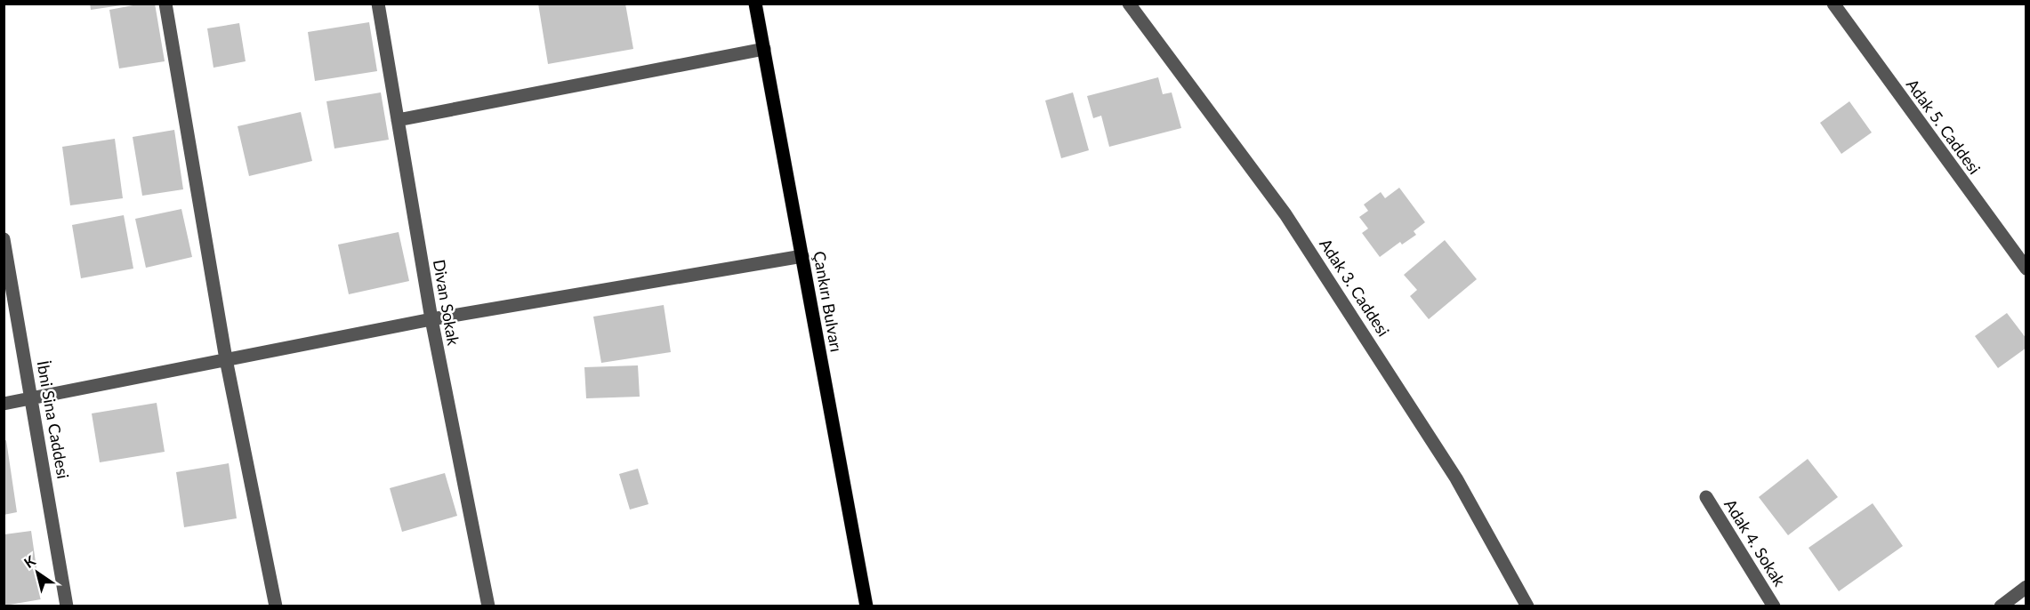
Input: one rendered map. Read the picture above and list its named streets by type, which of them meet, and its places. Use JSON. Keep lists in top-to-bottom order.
{
  "streets": {
    "main road": ["Çankırı Bulvarı"],
    "street": [
      "Adak 5. Caddesi",
      "Adak 3. Caddesi",
      "Divan Sokak",
      "İbni Sina Caddesi",
      "Adak 4. Sokak"
    ]
  },
  "north": "top left"
}
